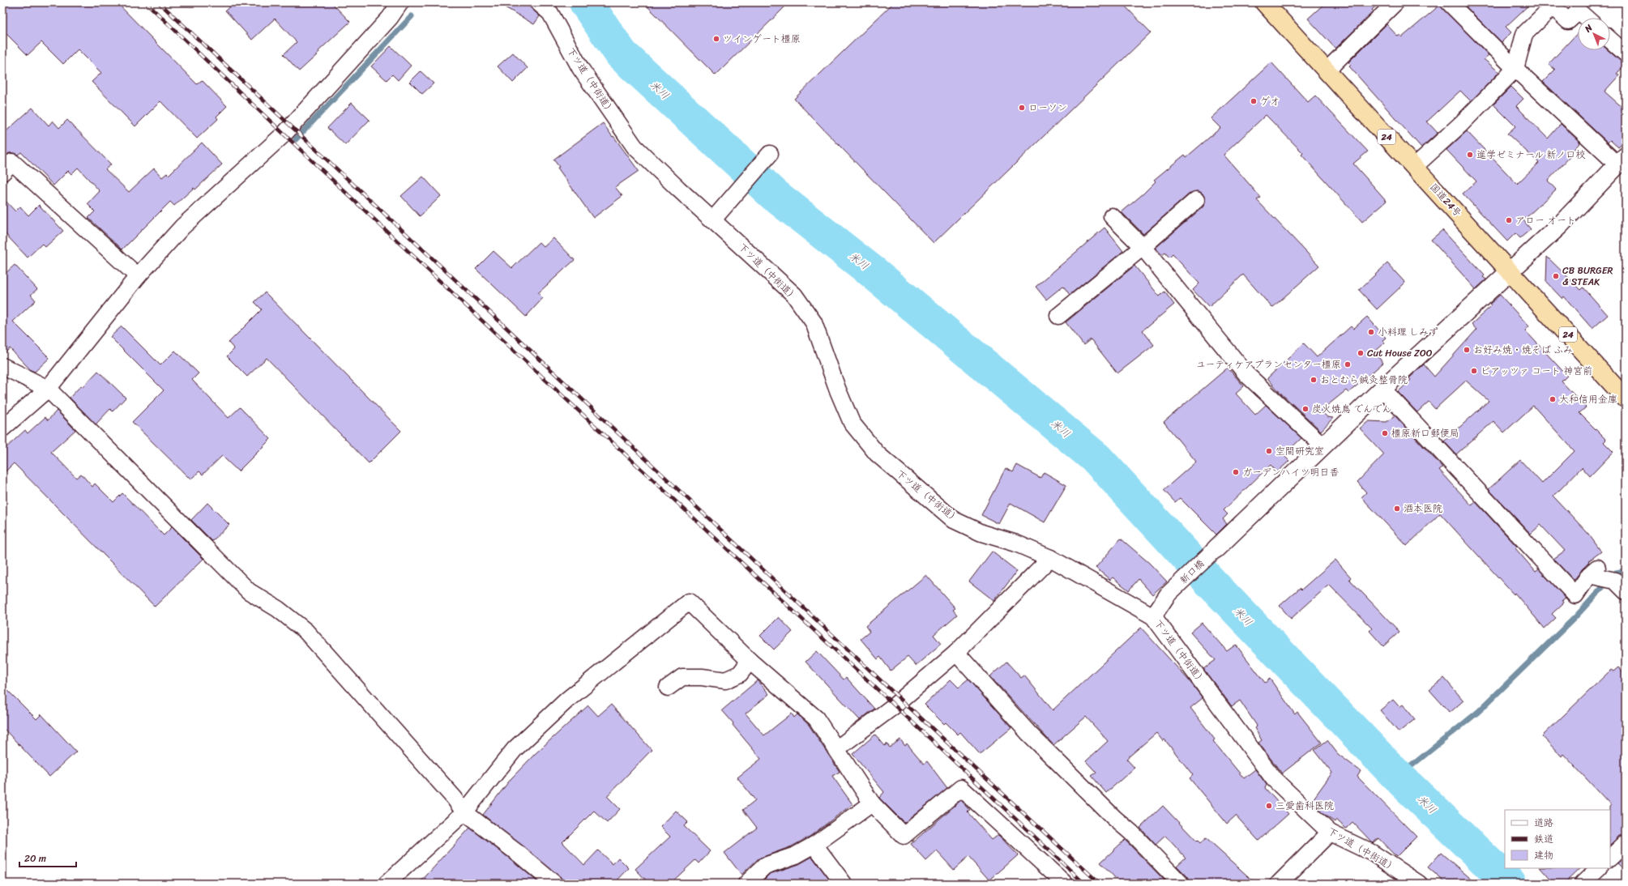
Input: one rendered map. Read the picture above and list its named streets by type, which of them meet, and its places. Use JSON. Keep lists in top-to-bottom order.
{
  "streets": {
    "highway": ["24", "国道24号"],
    "street": ["下ツ道（中街道）", "新口橋"]
  },
  "crossings": [
    ["下ツ道（中街道）", "新口橋"]
  ],
  "water": ["米川"],
  "places": [
    "ツインゲート橿原",
    "ゲオ",
    "ローソン",
    "進学ゼミナール 新ノ口校",
    "アロー オート",
    "CB BURGER & STEAK",
    "小料理 しみず",
    "お好み焼・焼そば ふみ",
    "Cut House ZOO",
    "ユーティケアプランセンター橿原",
    "ピアッツァ コート 神宮前",
    "おとむら鍼灸整骨院",
    "大和信用金庫",
    "炭火焼鳥 でんでん",
    "橿原新口郵便局",
    "空間研究室",
    "ガーデンハイツ明日香",
    "酒本医院",
    "三愛歯科医院"
  ],
  "legend": ["道路", "鉄道", "建物"],
  "scale_bar": "20 m",
  "north": "top left"
}
